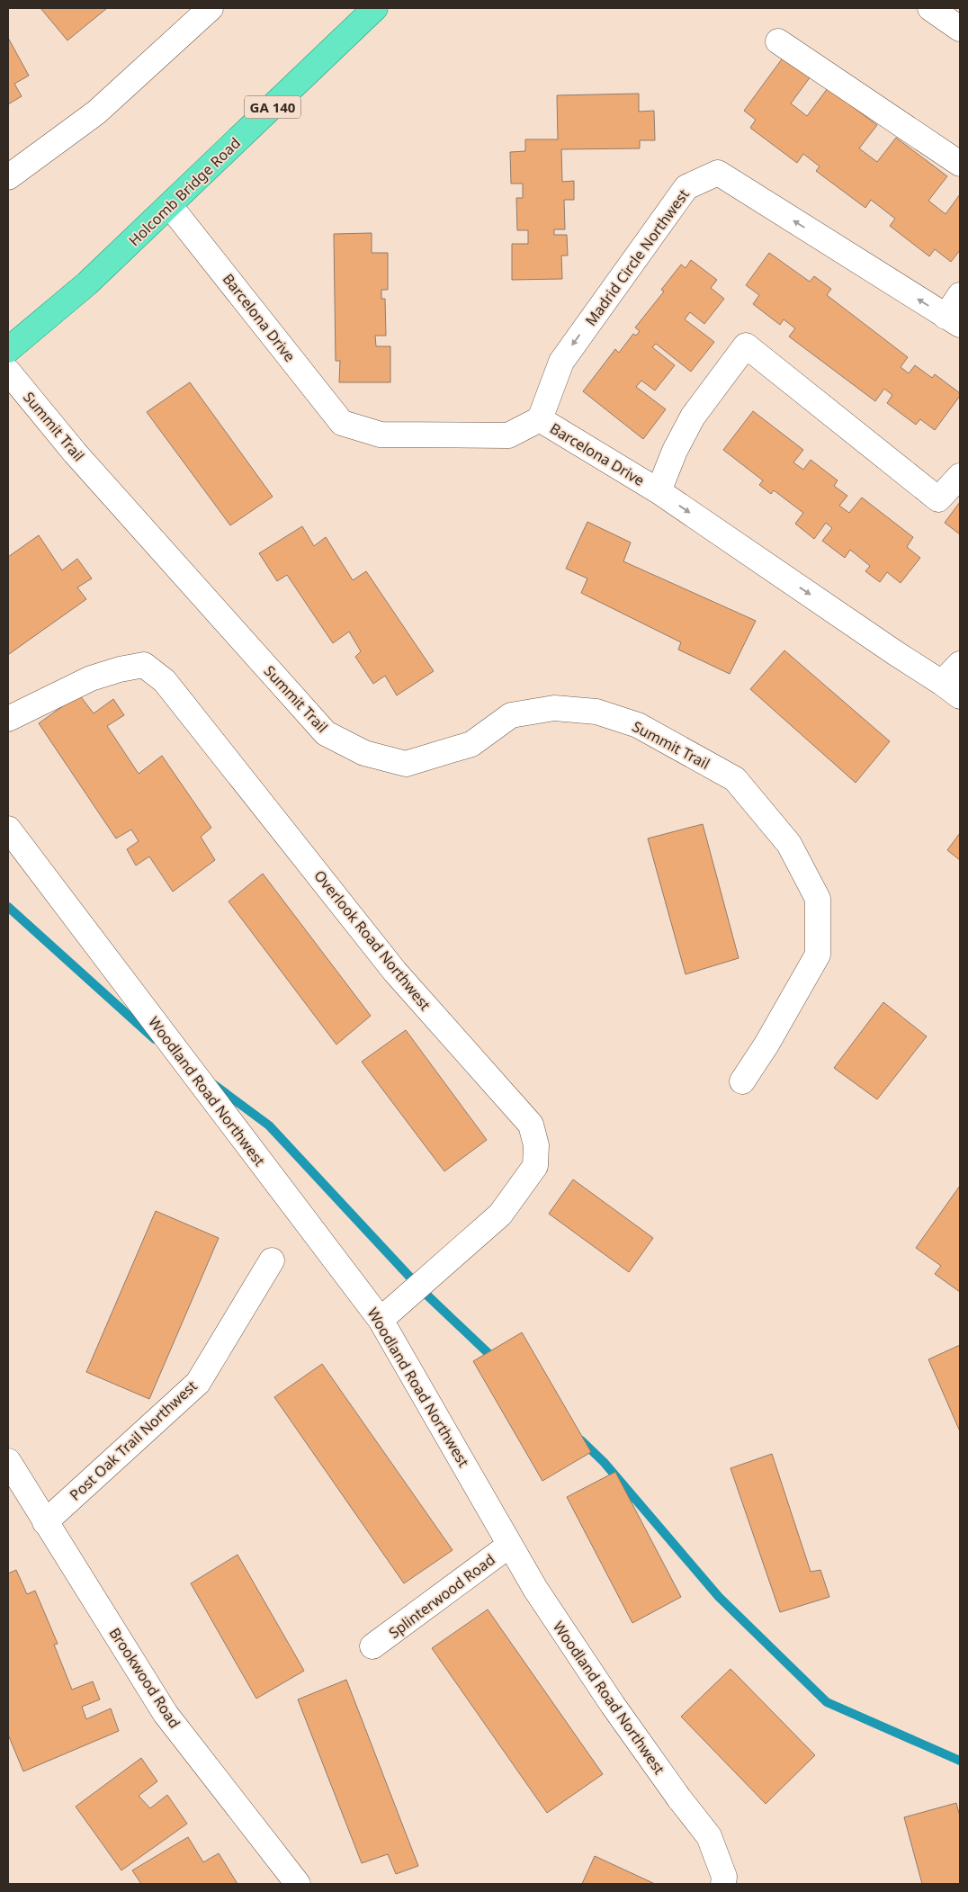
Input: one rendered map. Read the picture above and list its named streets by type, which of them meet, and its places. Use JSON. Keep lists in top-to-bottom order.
{
  "streets": {
    "main road": ["GA 140", "Holcomb Bridge Road"],
    "street": [
      "Madrid Circle Northwest",
      "Barcelona Drive",
      "Summit Trail",
      "Overlook Road Northwest",
      "Woodland Road Northwest",
      "Post Oak Trail Northwest",
      "Splinterwood Road",
      "Brookwood Road"
    ]
  },
  "crossings": [
    ["Holcomb Bridge Road", "Barcelona Drive"],
    ["Madrid Circle Northwest", "Barcelona Drive"],
    ["Overlook Road Northwest", "Woodland Road Northwest"],
    ["Woodland Road Northwest", "Splinterwood Road"],
    ["Post Oak Trail Northwest", "Brookwood Road"]
  ],
  "one_way": ["Barcelona Drive"]
}
